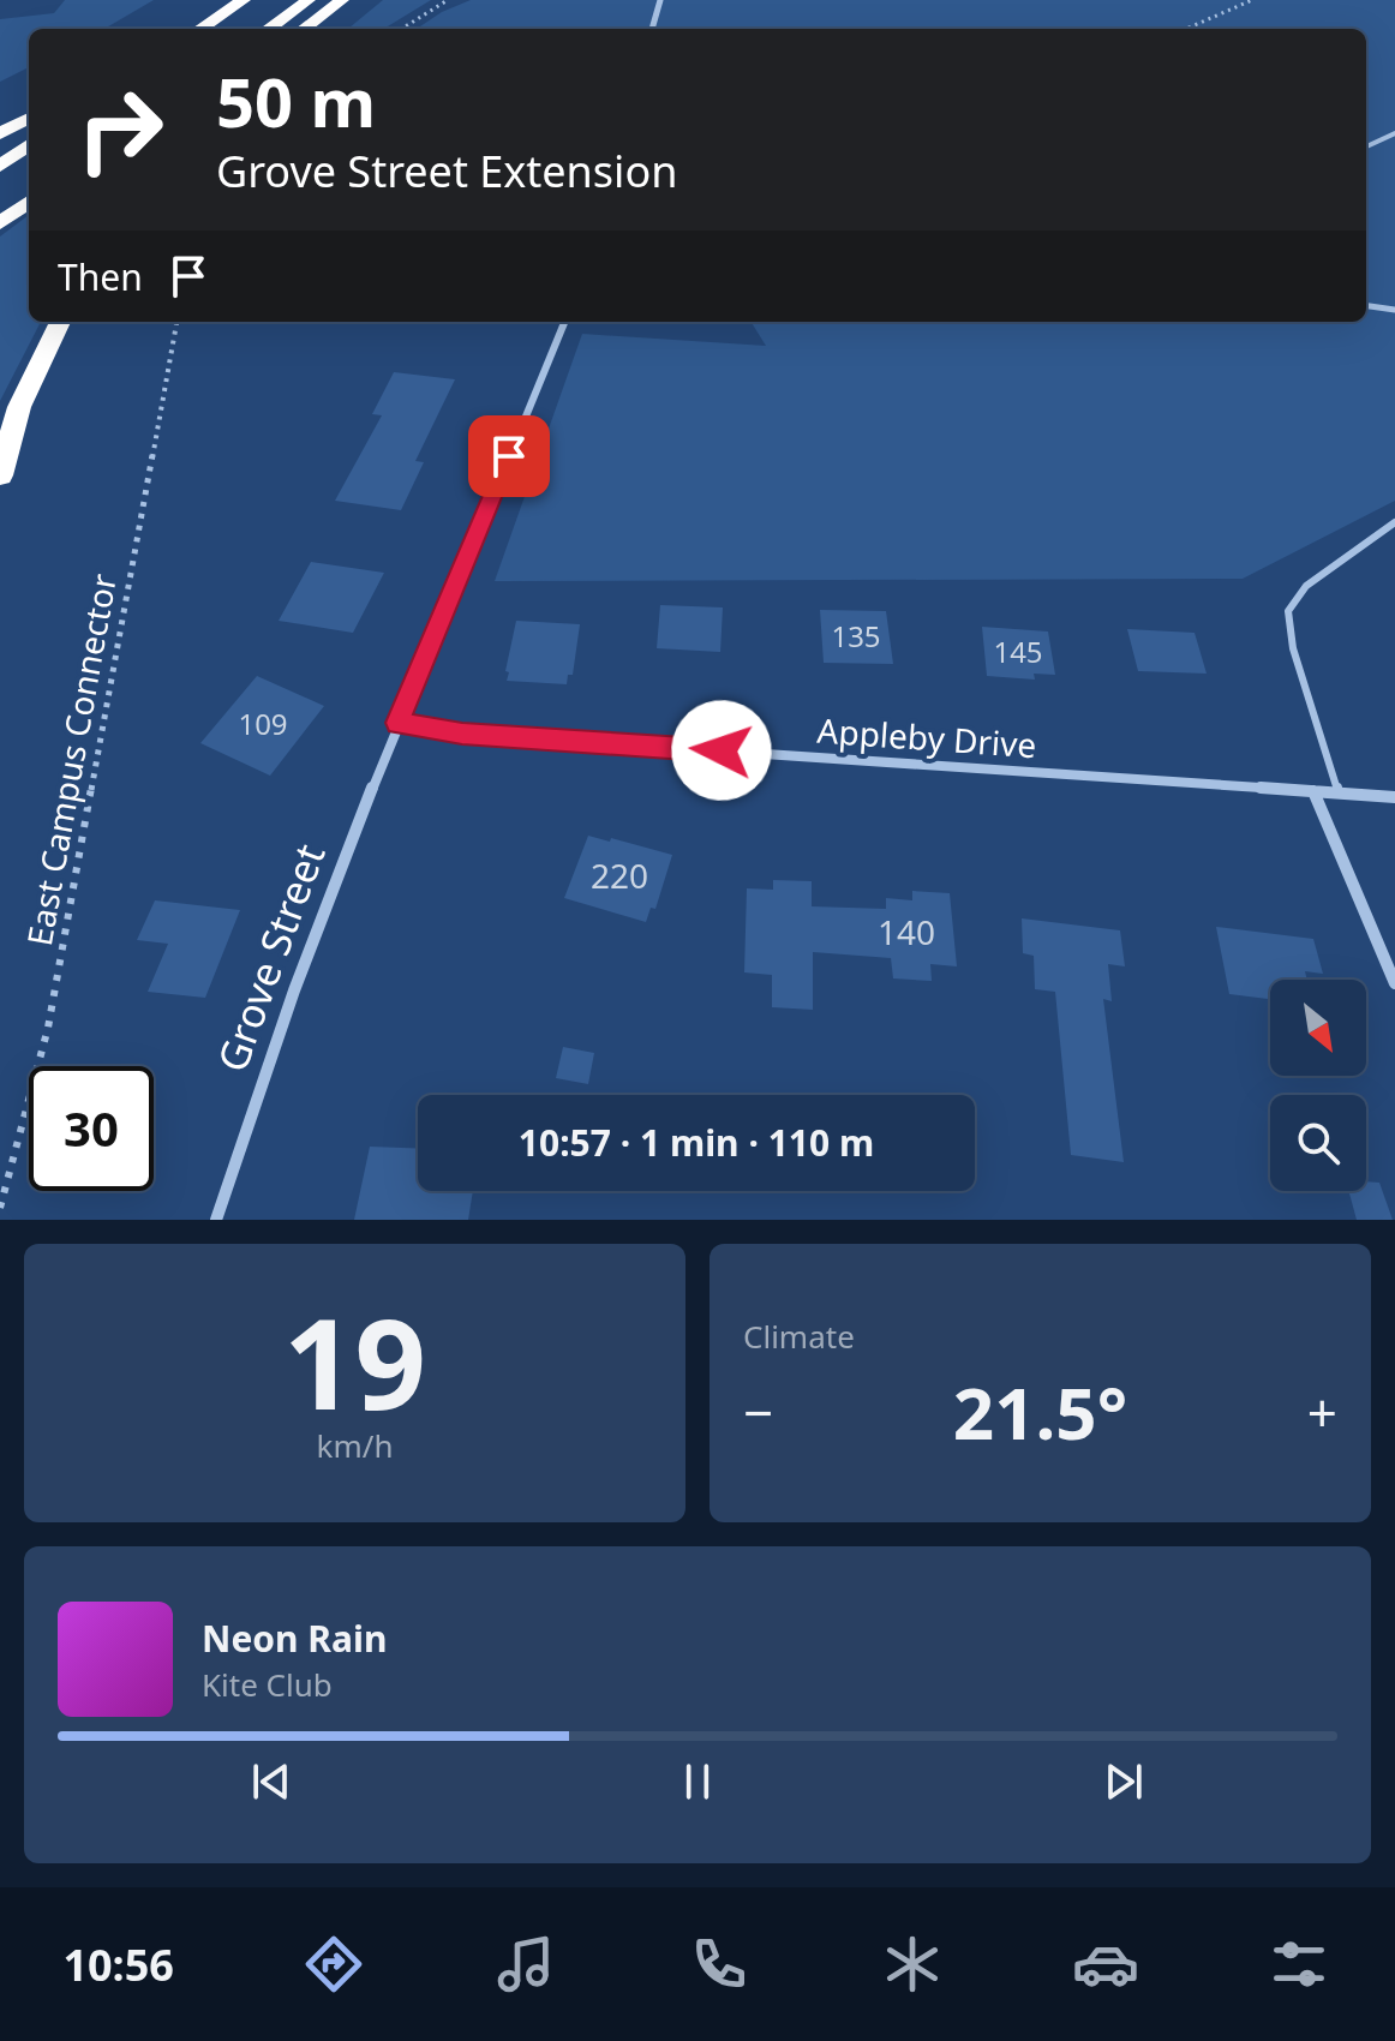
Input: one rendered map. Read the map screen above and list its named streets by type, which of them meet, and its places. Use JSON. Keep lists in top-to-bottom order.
{
  "streets": {
    "street": ["Appleby Drive", "Grove Street"],
    "path": ["East Campus Connector"]
  },
  "crossings": [
    ["Appleby Drive", "Grove Street"]
  ],
  "house_numbers": [
    "135",
    "145",
    "109",
    "220",
    "140"
  ],
  "north": "bottom right",
  "page": {
    "turn": ["50 m", "Grove Street Extension"],
    "then": "Then",
    "limit": "30",
    "trip": "10:57 · 1 min · 110 m",
    "tile": [
      ["19", "km/h"],
      "Climate"
    ],
    "heat": ["−", "21.5°", "+"],
    "song": ["Neon Rain", "Kite Club"],
    "tabs": "10:56"
  }
}
